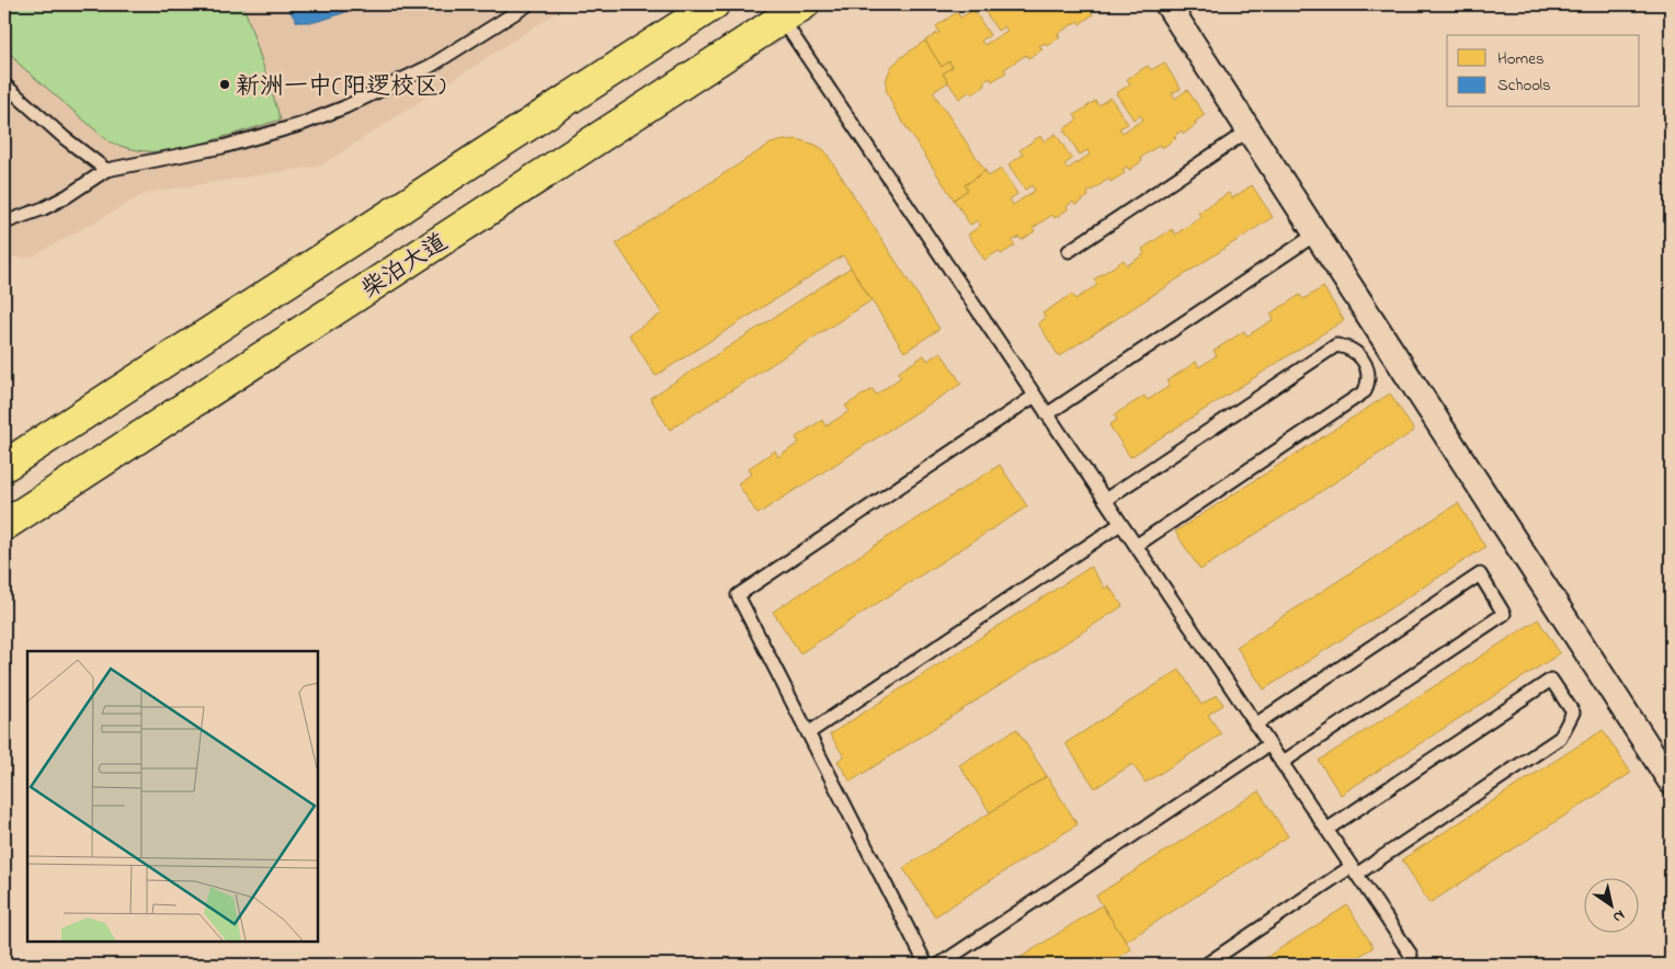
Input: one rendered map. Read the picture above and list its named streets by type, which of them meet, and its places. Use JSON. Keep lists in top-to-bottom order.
{
  "streets": {
    "highway": ["柴泊大道"]
  },
  "places": ["新洲一中(阳逻校区)"],
  "legend": ["Homes", "Schools"],
  "north": "bottom right"
}
